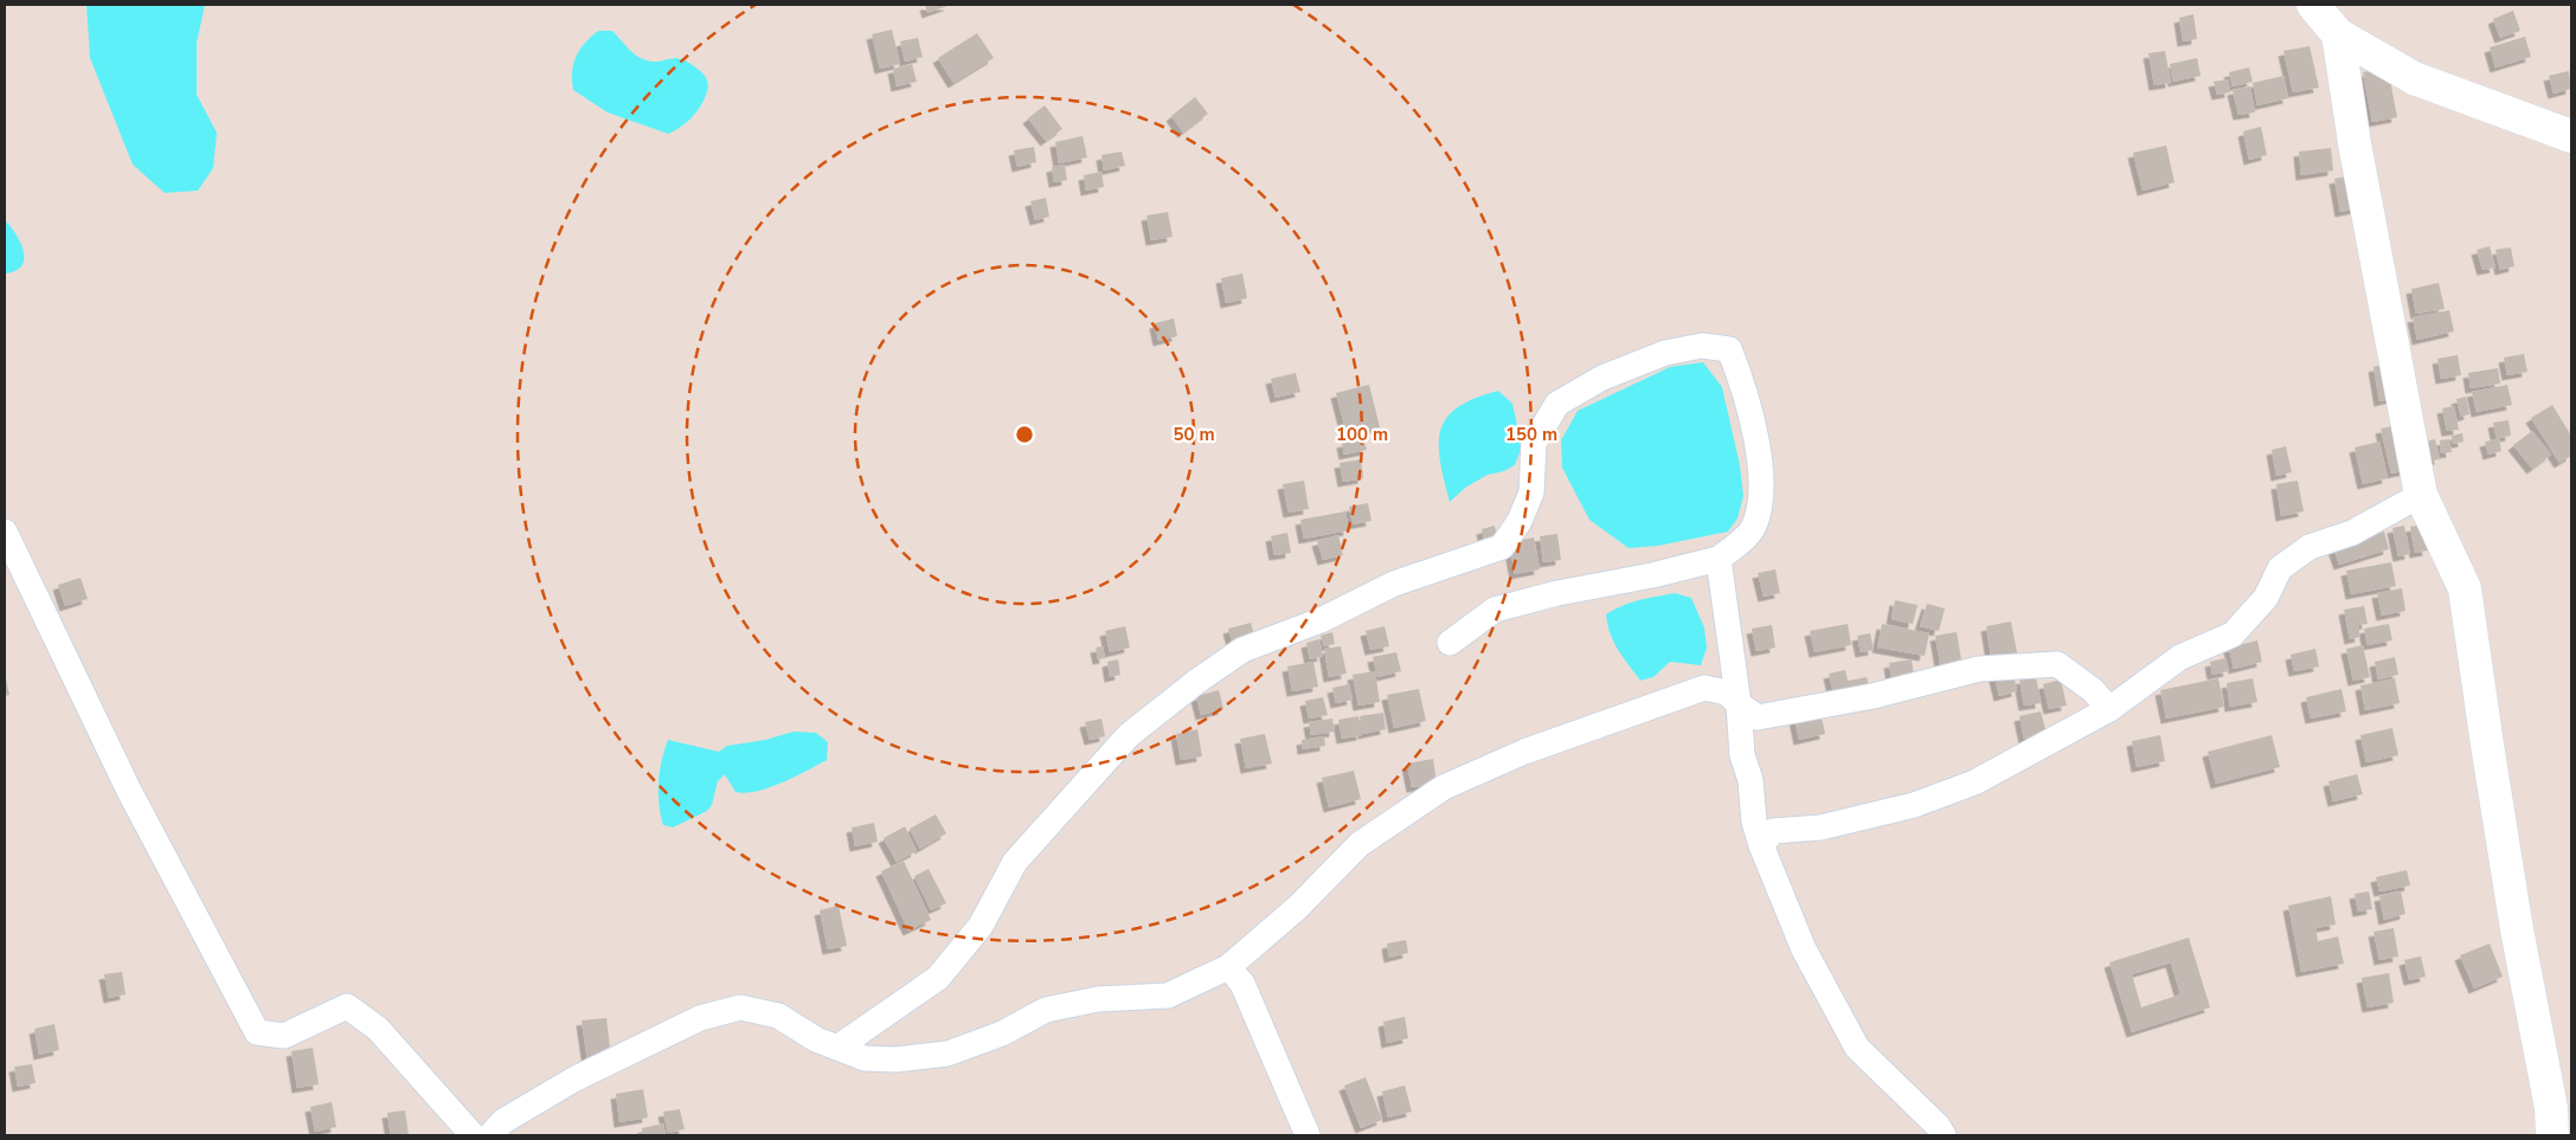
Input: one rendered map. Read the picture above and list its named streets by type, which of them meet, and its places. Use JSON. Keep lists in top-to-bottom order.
{
  "rings": ["50 m", "100 m", "150 m"]
}
